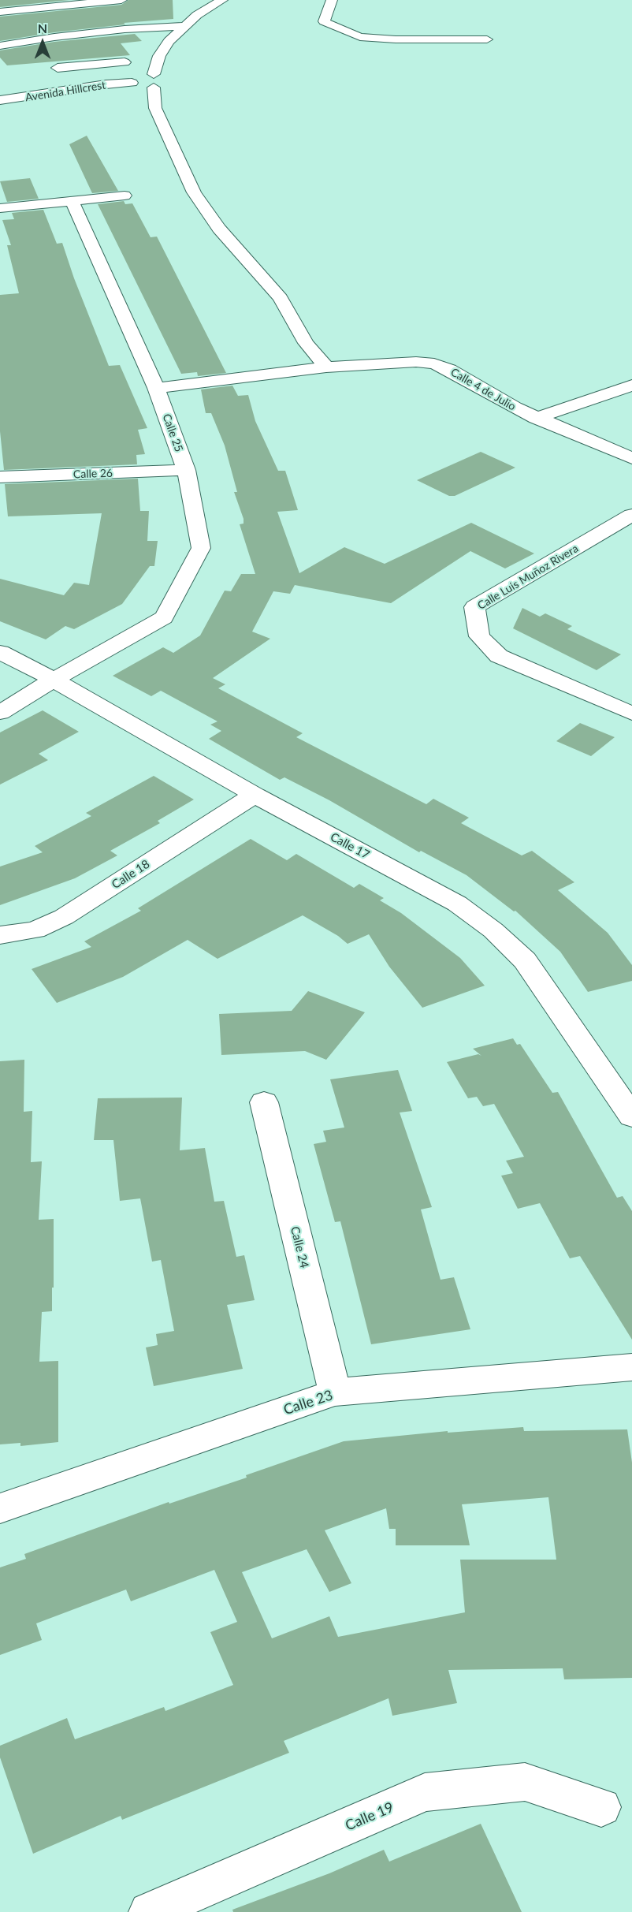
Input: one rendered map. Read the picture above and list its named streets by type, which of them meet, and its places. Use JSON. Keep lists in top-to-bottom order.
{
  "streets": {
    "street": [
      "Avenida Hillcrest",
      "Calle 4 de Julio",
      "Calle 25",
      "Calle 26",
      "Calle Luis Muñoz Rivera",
      "Calle 17",
      "Calle 18",
      "Calle 24",
      "Calle 23",
      "Calle 19"
    ]
  },
  "crossings": [
    ["Calle 25", "Calle 26"],
    ["Calle 25", "Calle 17"],
    ["Calle 17", "Calle 18"],
    ["Calle 24", "Calle 23"]
  ],
  "north": "top"
}
